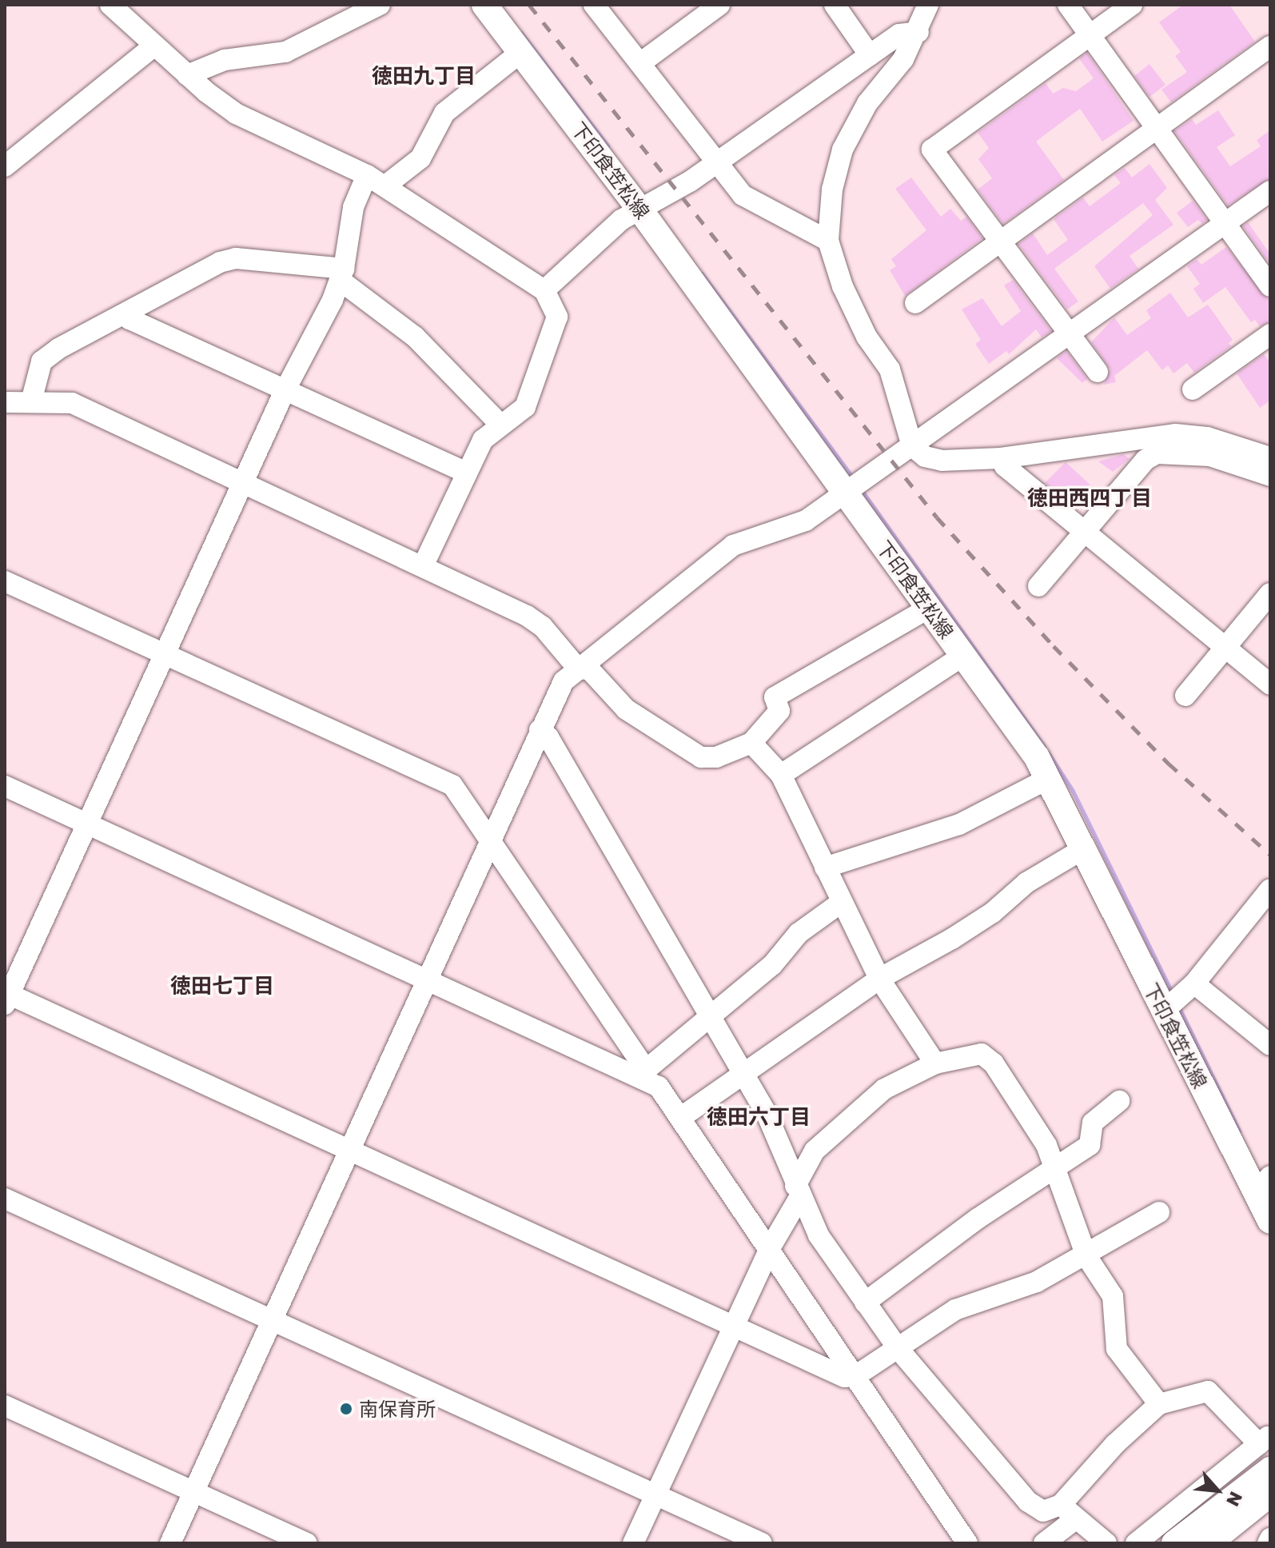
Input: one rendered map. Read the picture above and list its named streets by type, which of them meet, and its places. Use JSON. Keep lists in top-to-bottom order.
{
  "streets": {
    "main road": ["下印食笠松線"]
  },
  "districts": [
    "徳田九丁目",
    "徳田西四丁目",
    "徳田七丁目",
    "徳田六丁目"
  ],
  "places": ["南保育所"],
  "north": "bottom right"
}
